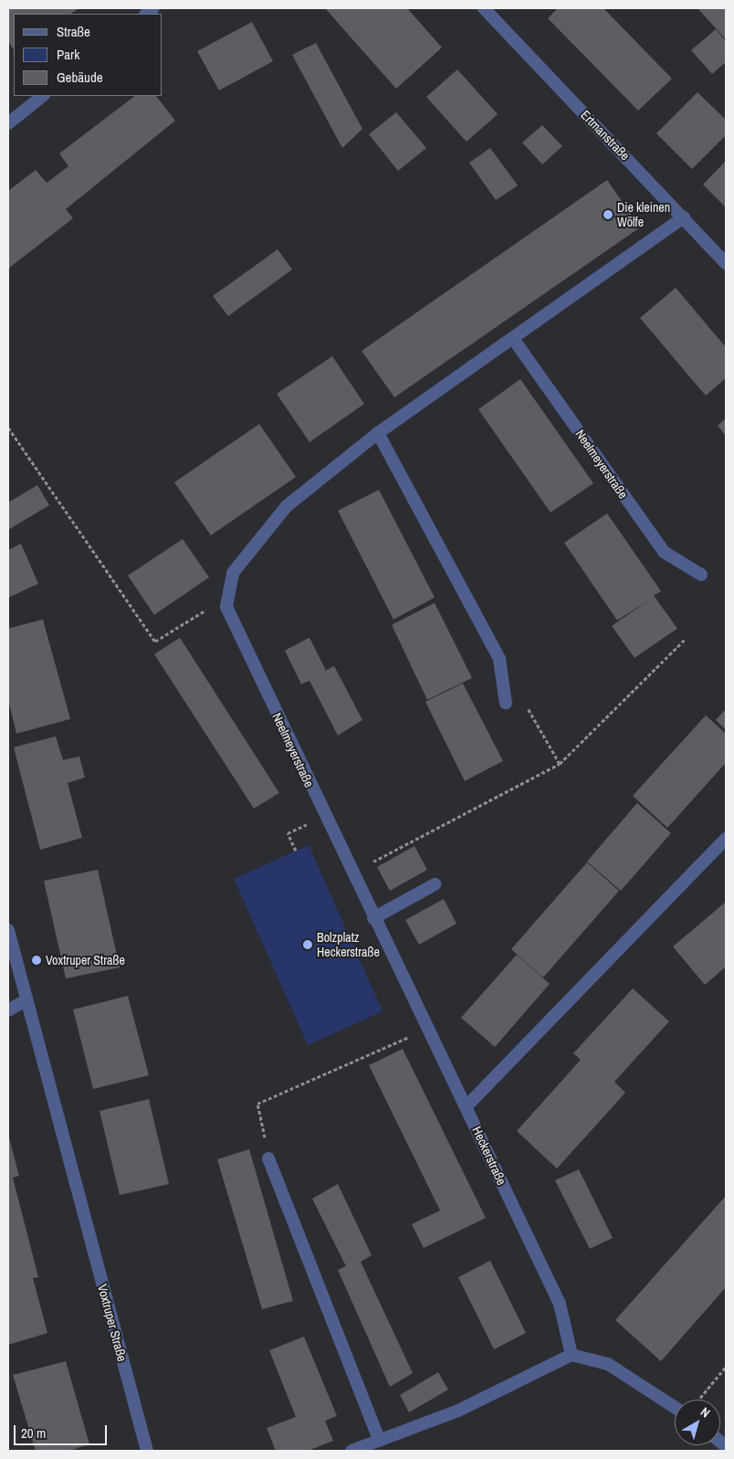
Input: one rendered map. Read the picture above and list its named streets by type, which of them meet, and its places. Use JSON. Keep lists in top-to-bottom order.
{
  "streets": {
    "street": [
      "Ertmanstraße",
      "Neelmeyerstraße",
      "Heckerstraße",
      "Voxtruper Straße"
    ]
  },
  "crossings": [
    ["Neelmeyerstraße", "Heckerstraße"]
  ],
  "places": ["Die kleinen Wölfe", "Bolzplatz Heckerstraße", "Voxtruper Straße"],
  "legend": ["Straße", "Park", "Gebäude"],
  "scale_bar": "20 m",
  "north": "top right"
}
